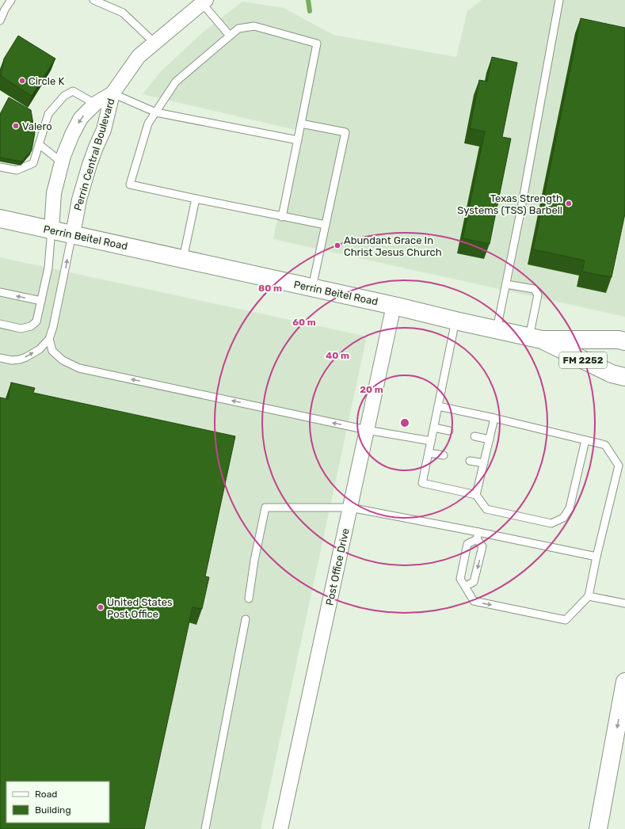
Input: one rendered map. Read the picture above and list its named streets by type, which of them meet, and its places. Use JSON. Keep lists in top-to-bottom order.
{
  "streets": {
    "main road": ["Perrin Beitel Road", "FM 2252"],
    "street": ["Perrin Central Boulevard", "Post Office Drive"]
  },
  "crossings": [
    ["Perrin Central Boulevard", "Perrin Beitel Road"],
    ["Perrin Beitel Road", "Post Office Drive"]
  ],
  "places": [
    "Circle K",
    "Valero",
    "Texas Strength Systems (TSS) Barbell",
    "Abundant Grace In Christ Jesus Church",
    "United States Post Office"
  ],
  "legend": ["Road", "Building"],
  "rings": [
    "80 m",
    "60 m",
    "40 m",
    "20 m"
  ]
}
